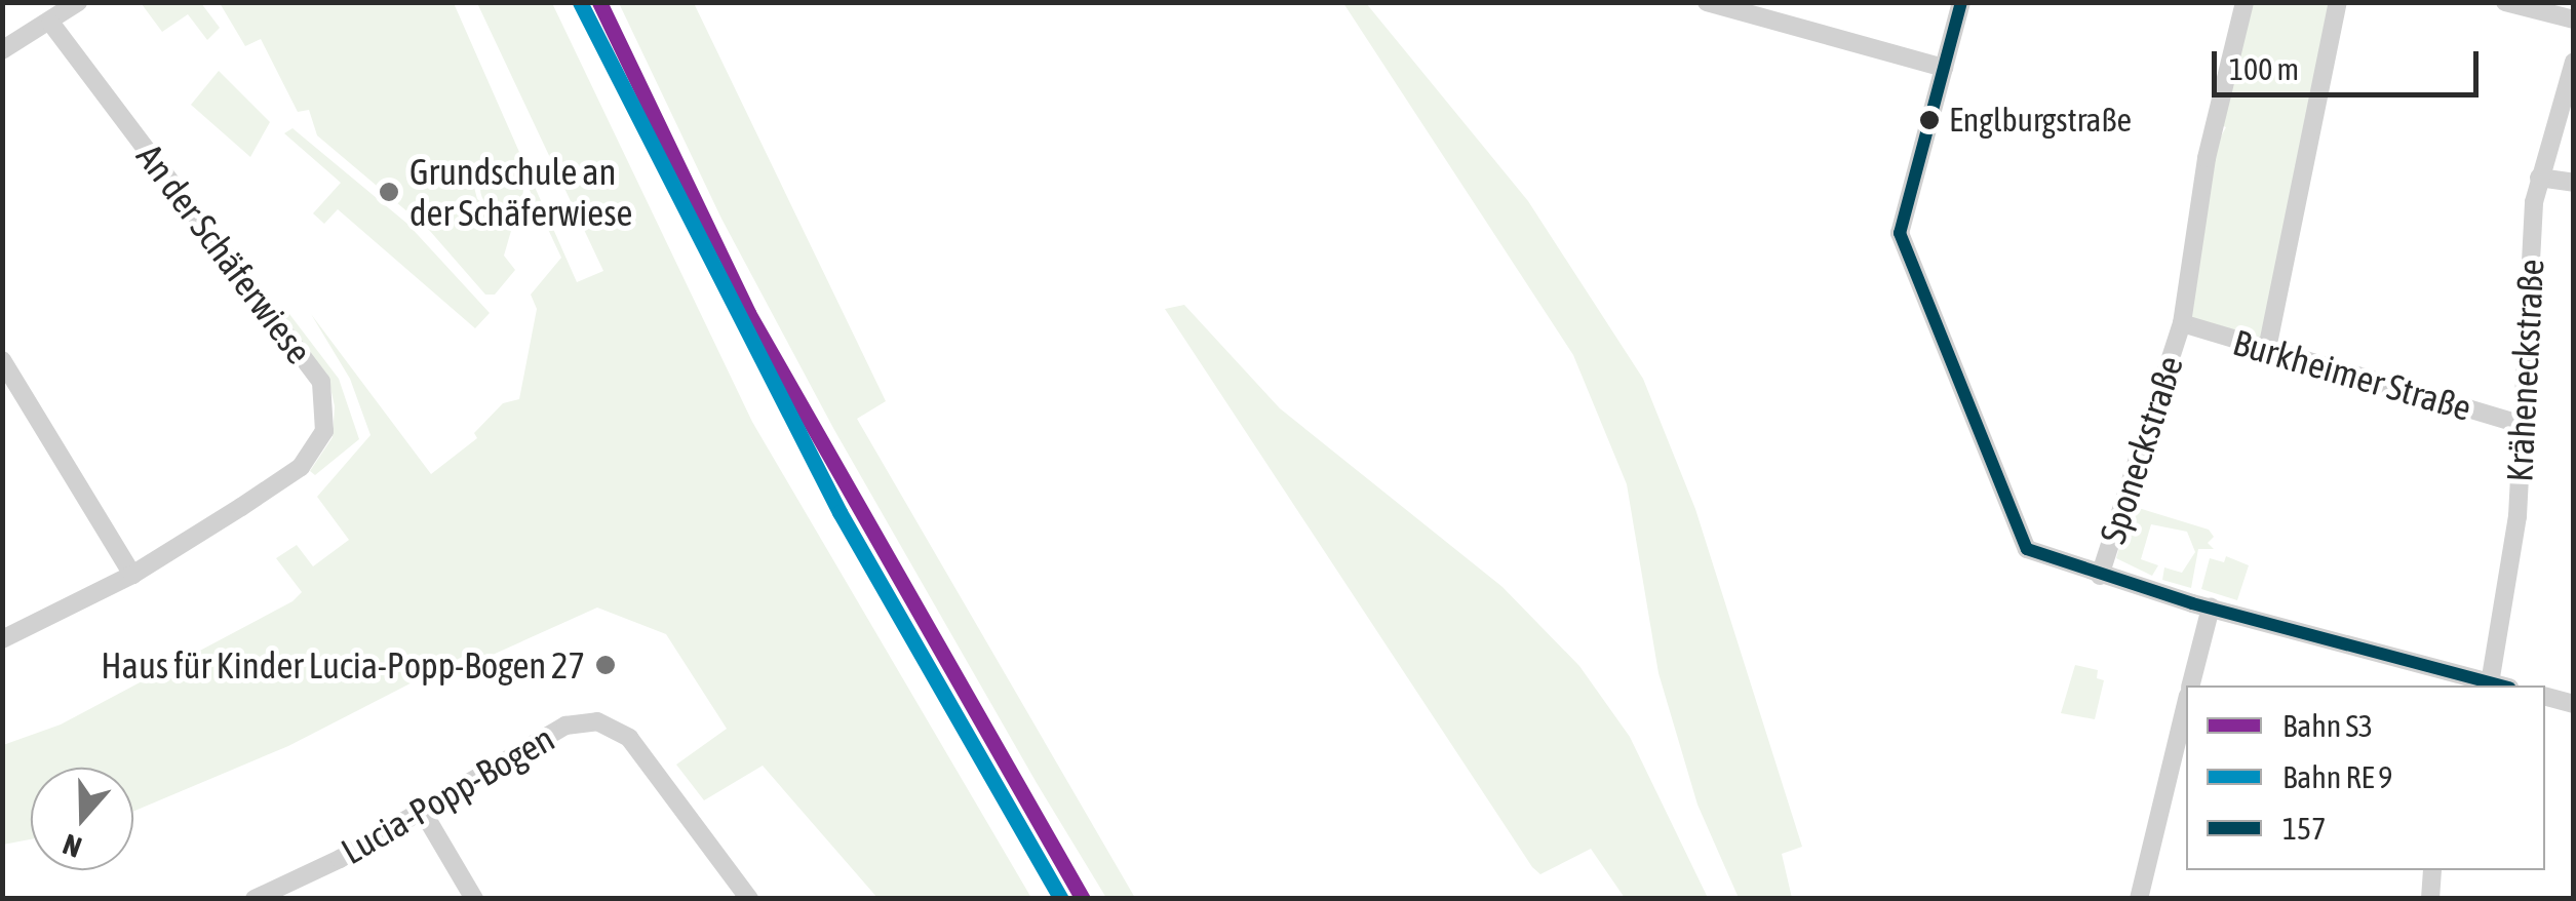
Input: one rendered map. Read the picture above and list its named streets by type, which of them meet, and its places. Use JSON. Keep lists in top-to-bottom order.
{
  "streets": {
    "street": [
      "An der Schäferwiese",
      "Kräheneckstraße",
      "Burkheimer Straße",
      "Sponeckstraße",
      "Lucia-Popp-Bogen"
    ]
  },
  "crossings": [
    ["Kräheneckstraße", "Burkheimer Straße"],
    ["Burkheimer Straße", "Sponeckstraße"]
  ],
  "places": ["Englburgstraße", "Grundschule an der Schäferwiese", "Haus für Kinder Lucia-Popp-Bogen 27"],
  "lines": ["rail line S3", "transit line 157"],
  "legend": ["Bahn S3", "Bahn RE 9", "157"],
  "scale_bar": "100 m",
  "north": "bottom"
}
